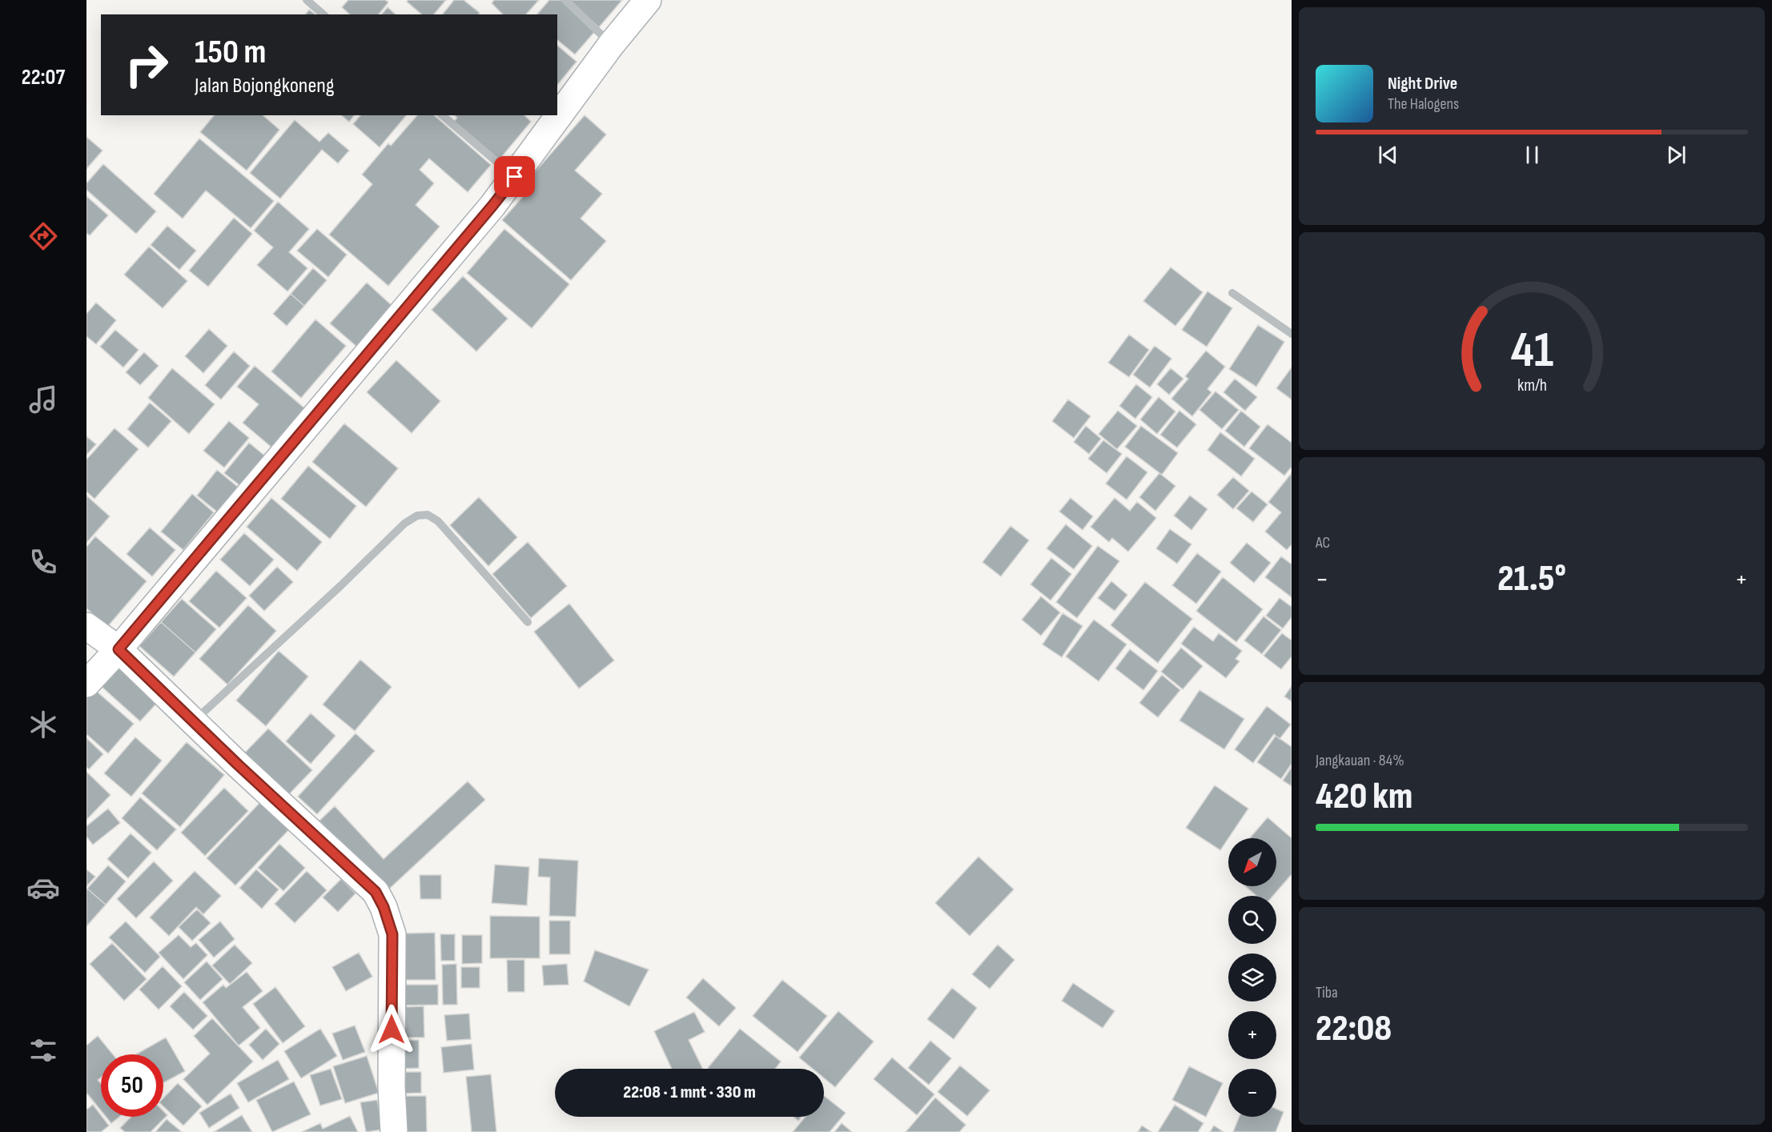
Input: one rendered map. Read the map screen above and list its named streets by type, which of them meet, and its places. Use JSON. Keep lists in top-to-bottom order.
{
  "north": "bottom left",
  "page": {
    "tabs": "22:07",
    "turn": ["150 m", "Jalan Bojongkoneng"],
    "song": ["Night Drive", "The Halogens"],
    "tile": [
      "AC",
      ["Jangkauan · 84%", "420 km"],
      ["Tiba", "22:08"]
    ],
    "heat": ["−", "21.5°", "+"],
    "map_buttons": ["+", "−"],
    "limit": "50",
    "trip": "22:08 · 1 mnt · 330 m",
    "gauge": ["41", "km/h"]
  }
}
